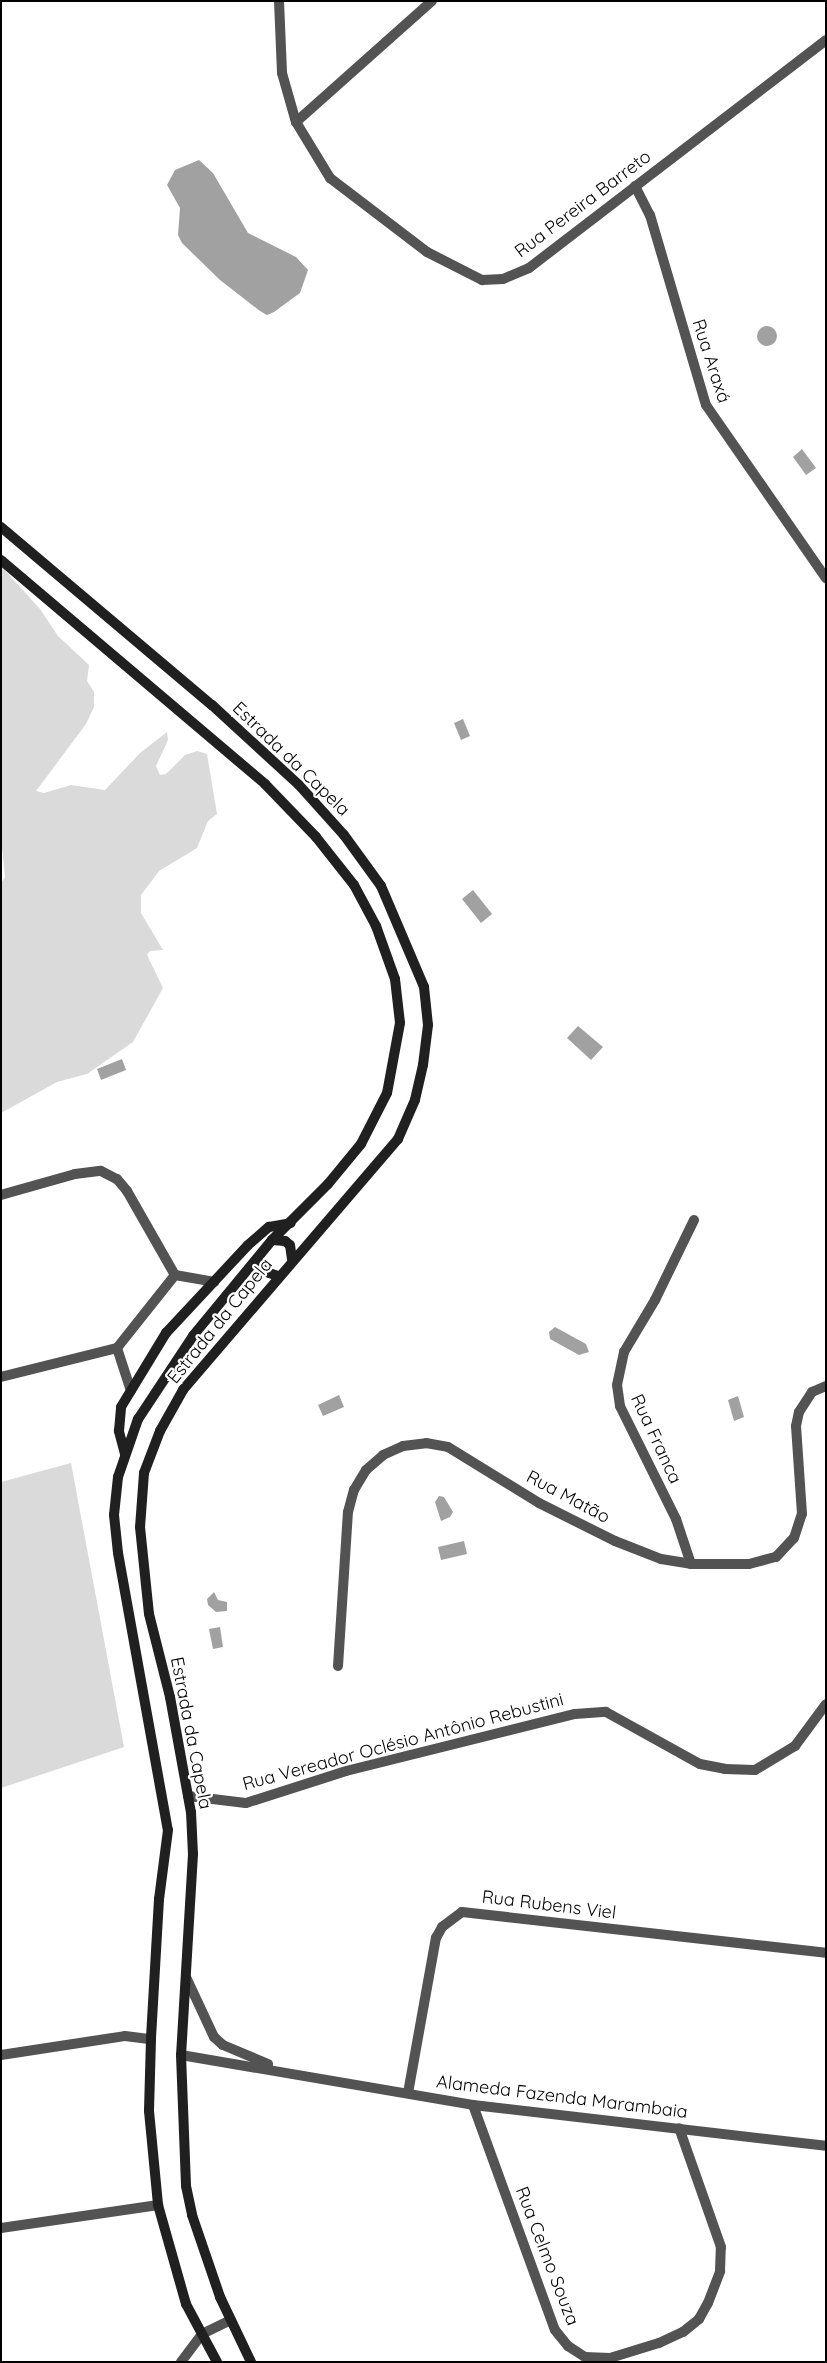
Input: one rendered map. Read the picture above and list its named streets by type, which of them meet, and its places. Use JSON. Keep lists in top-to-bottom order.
{
  "streets": {
    "main road": ["Estrada da Capela"],
    "street": [
      "Rua Pereira Barreto",
      "Rua Araxá",
      "Rua Franca",
      "Rua Matão",
      "Rua Vereador Oclésio Antônio Rebustini",
      "Rua Rubens Viel",
      "Alameda Fazenda Marambaia",
      "Rua Celmo Souza"
    ]
  },
  "crossings": [
    ["Rua Pereira Barreto", "Rua Araxá"],
    ["Estrada da Capela", "Rua Vereador Oclésio Antônio Rebustini"],
    ["Estrada da Capela", "Alameda Fazenda Marambaia"],
    ["Rua Franca", "Rua Matão"],
    ["Rua Rubens Viel", "Alameda Fazenda Marambaia"],
    ["Alameda Fazenda Marambaia", "Rua Celmo Souza"]
  ]
}
